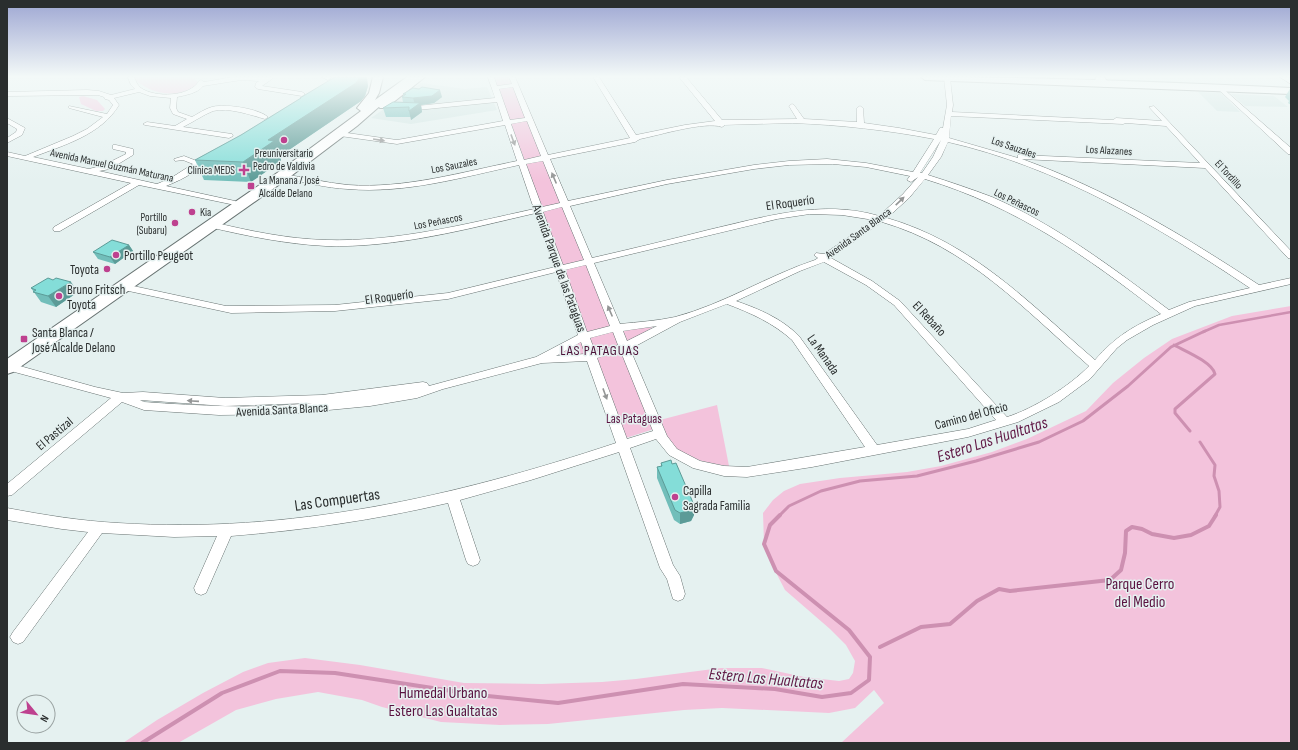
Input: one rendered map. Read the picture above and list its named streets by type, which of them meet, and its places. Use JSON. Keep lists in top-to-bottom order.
{
  "streets": {
    "street": [
      "Los Sauzales",
      "Los Alazanes",
      "Avenida Manuel Guzmán Maturana",
      "El Tordillo",
      "El Roquerío",
      "Los Peñascos",
      "Avenida Santa Blanca",
      "Avenida Parque de las Pataguas",
      "El Rebaño",
      "La Manada",
      "Camino del Oficio",
      "El Pastizal",
      "Las Compuertas"
    ]
  },
  "crossings": [
    ["Los Sauzales", "Los Alazanes"],
    ["Los Sauzales", "Avenida Santa Blanca"],
    ["Los Sauzales", "Avenida Parque de las Pataguas"],
    ["Los Sauzales", "Camino del Oficio"],
    ["Los Alazanes", "El Tordillo"],
    ["El Roquerío", "Avenida Santa Blanca"],
    ["El Roquerío", "Avenida Parque de las Pataguas"],
    ["El Roquerío", "Camino del Oficio"],
    ["Los Peñascos", "Avenida Santa Blanca"],
    ["Los Peñascos", "Avenida Parque de las Pataguas"],
    ["Los Peñascos", "Camino del Oficio"],
    ["Avenida Santa Blanca", "Avenida Parque de las Pataguas"],
    ["Avenida Santa Blanca", "El Rebaño"],
    ["Avenida Santa Blanca", "La Manada"],
    ["Avenida Santa Blanca", "El Pastizal"],
    ["Avenida Parque de las Pataguas", "Camino del Oficio"],
    ["Avenida Parque de las Pataguas", "Las Compuertas"],
    ["El Rebaño", "Camino del Oficio"],
    ["La Manada", "Camino del Oficio"],
    ["Camino del Oficio", "Las Compuertas"]
  ],
  "districts": ["LAS PATAGUAS"],
  "water": ["Estero Las Hualtatas"],
  "parks": ["Las Pataguas", "Parque Cerro del Medio", "Humedal Urbano Estero Las Gualtatas"],
  "places": {
    "other": [
      "Preuniversitario Pedro de Valdivia",
      "Kia",
      "Portillo (Subaru)",
      "Portillo Peugeot",
      "Toyota",
      "Bruno Fritsch Toyota",
      "Capilla Sagrada Familia"
    ],
    "health": ["Clínica MEDS"],
    "transit": ["La Manana / José Alcalde Delano", "Santa Blanca / José Alcalde Delano"]
  },
  "north": "bottom right"
}
